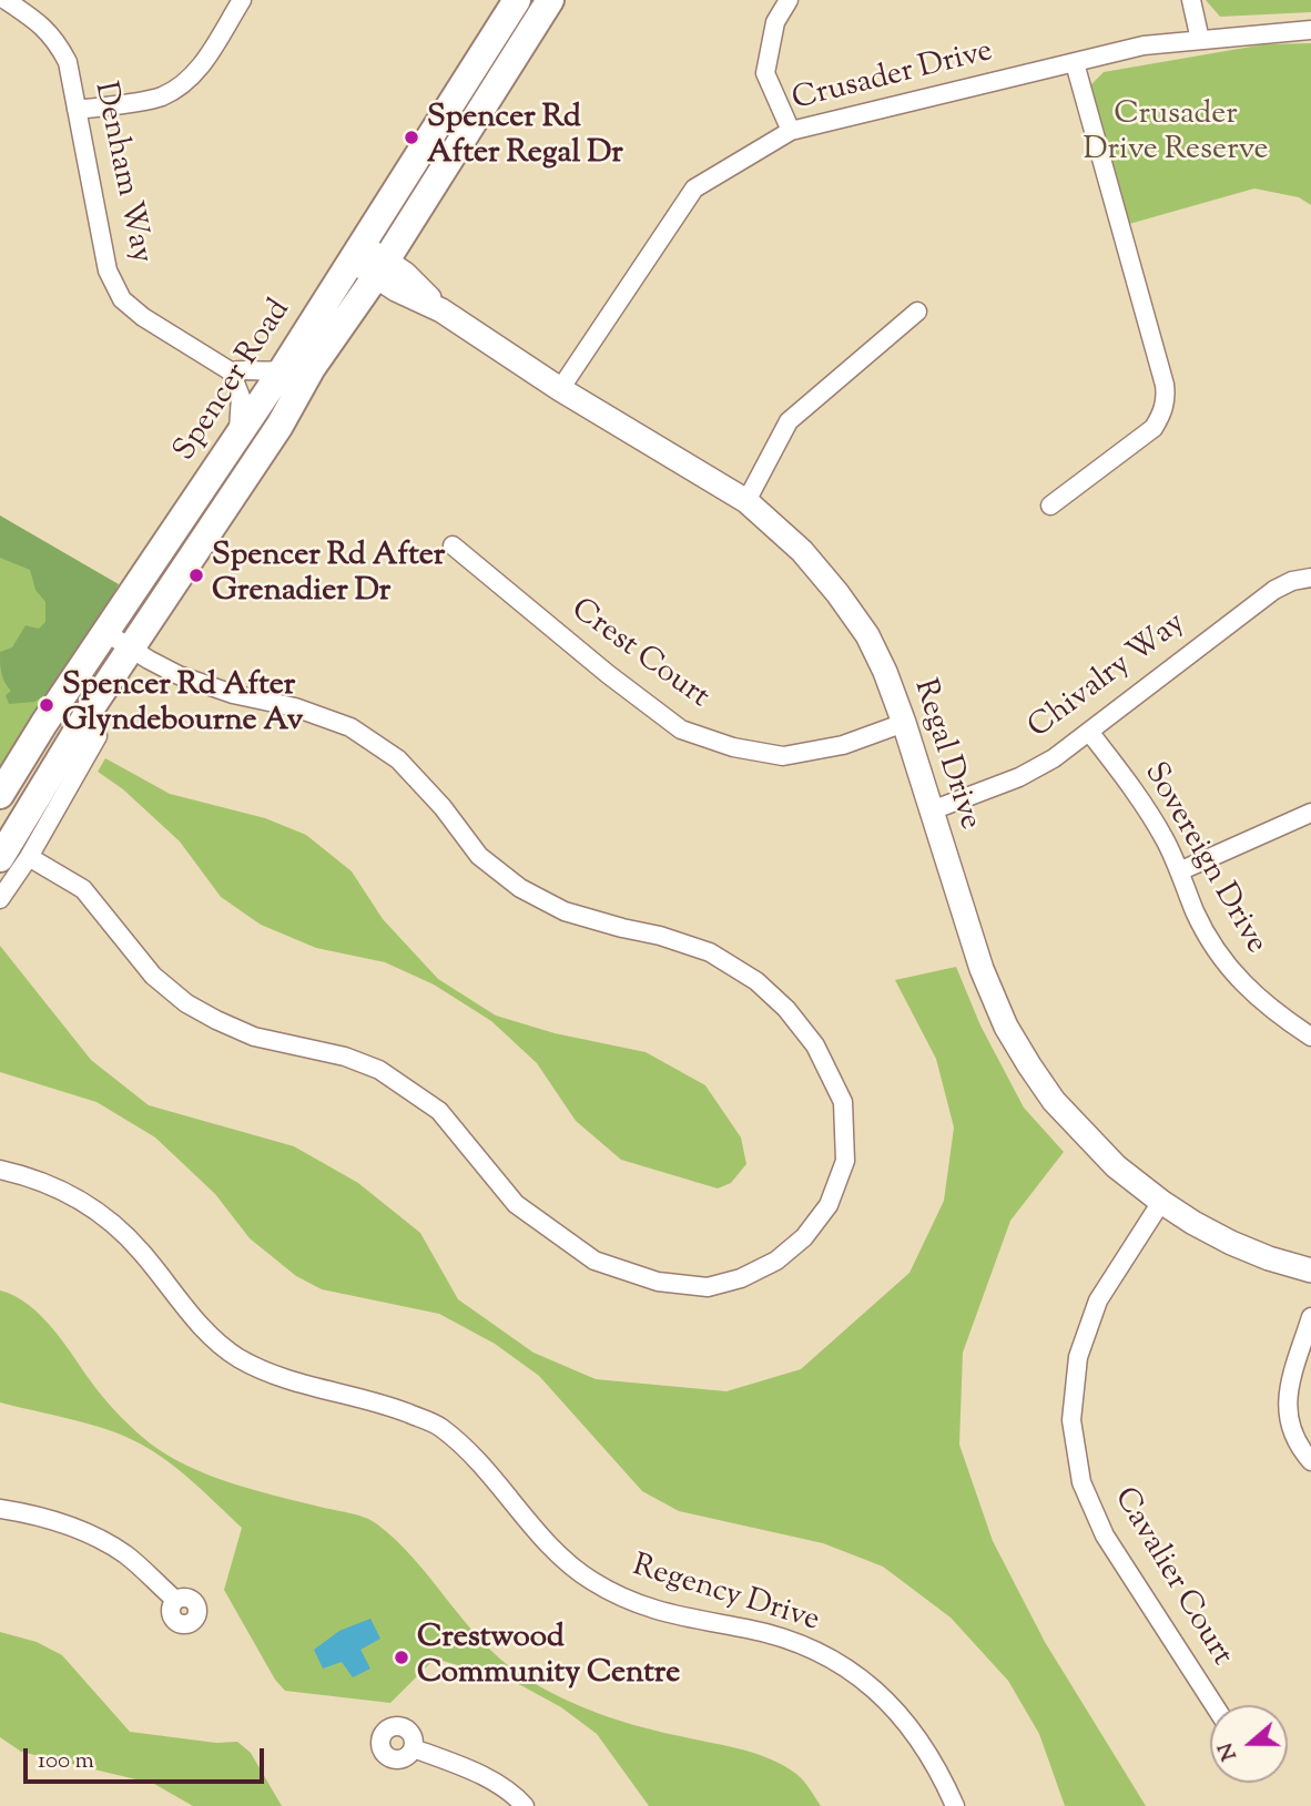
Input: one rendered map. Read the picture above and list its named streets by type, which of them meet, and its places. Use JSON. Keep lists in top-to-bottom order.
{
  "streets": {
    "main road": ["Spencer Road"],
    "street": [
      "Crusader Drive",
      "Denham Way",
      "Crest Court",
      "Chivalry Way",
      "Regal Drive",
      "Sovereign Drive",
      "Cavalier Court",
      "Regency Drive"
    ]
  },
  "crossings": [
    ["Crusader Drive", "Regal Drive"],
    ["Spencer Road", "Regal Drive"],
    ["Crest Court", "Regal Drive"],
    ["Chivalry Way", "Regal Drive"],
    ["Chivalry Way", "Sovereign Drive"],
    ["Regal Drive", "Cavalier Court"]
  ],
  "parks": ["Crusader Drive Reserve"],
  "places": [
    "Spencer Rd After Regal Dr",
    "Spencer Rd After Grenadier Dr",
    "Spencer Rd After Glyndebourne Av",
    "Crestwood Community Centre"
  ],
  "scale_bar": "100 m",
  "north": "left"
}
